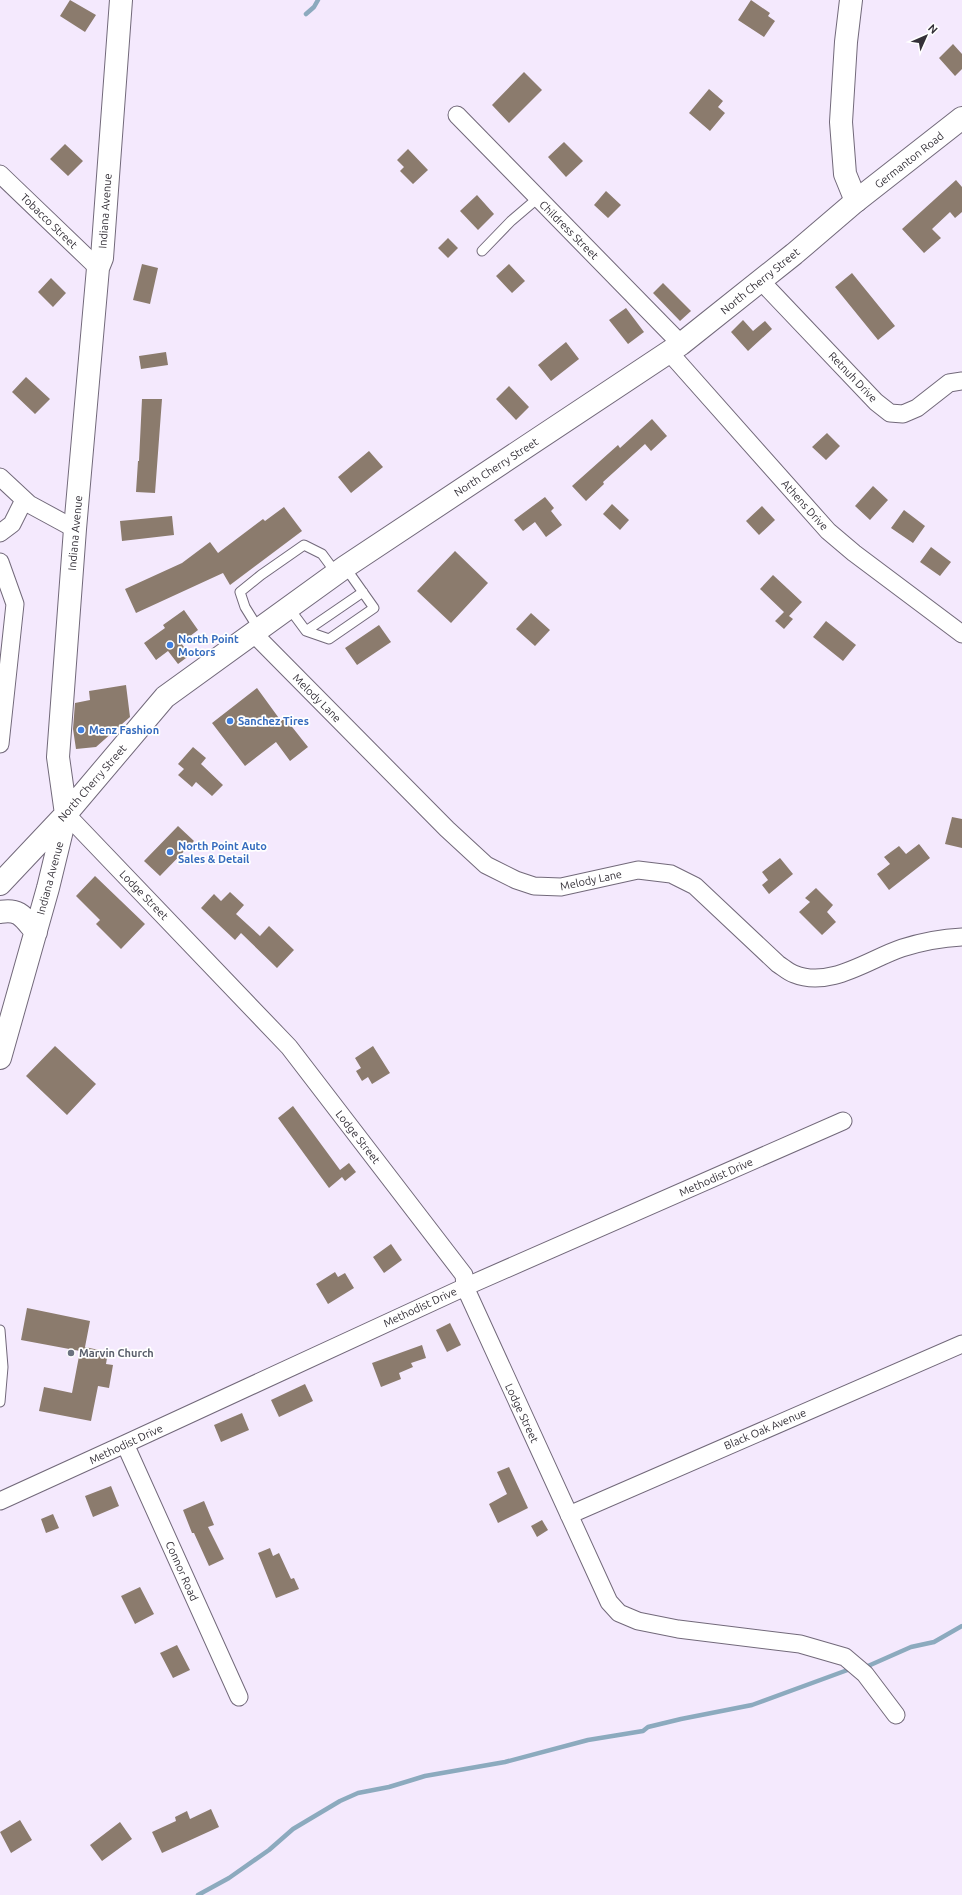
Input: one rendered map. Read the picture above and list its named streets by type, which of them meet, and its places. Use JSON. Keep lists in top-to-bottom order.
{
  "streets": {
    "main road": ["Germanton Road", "Indiana Avenue", "North Cherry Street"],
    "street": [
      "Tobacco Street",
      "Childress Street",
      "Retnuh Drive",
      "Athens Drive",
      "Melody Lane",
      "Lodge Street",
      "Methodist Drive",
      "Black Oak Avenue",
      "Connor Road"
    ]
  },
  "crossings": [
    ["Germanton Road", "North Cherry Street"],
    ["Indiana Avenue", "Tobacco Street"],
    ["Indiana Avenue", "North Cherry Street"],
    ["Indiana Avenue", "Lodge Street"],
    ["Childress Street", "North Cherry Street"],
    ["Childress Street", "Athens Drive"],
    ["North Cherry Street", "Retnuh Drive"],
    ["North Cherry Street", "Athens Drive"],
    ["North Cherry Street", "Melody Lane"],
    ["North Cherry Street", "Lodge Street"],
    ["Lodge Street", "Methodist Drive"],
    ["Lodge Street", "Black Oak Avenue"],
    ["Methodist Drive", "Connor Road"]
  ],
  "places": [
    "North Point Motors",
    "Sanchez Tires",
    "Menz Fashion",
    "North Point Auto Sales & Detail",
    "Marvin Church"
  ],
  "north": "top right"
}
